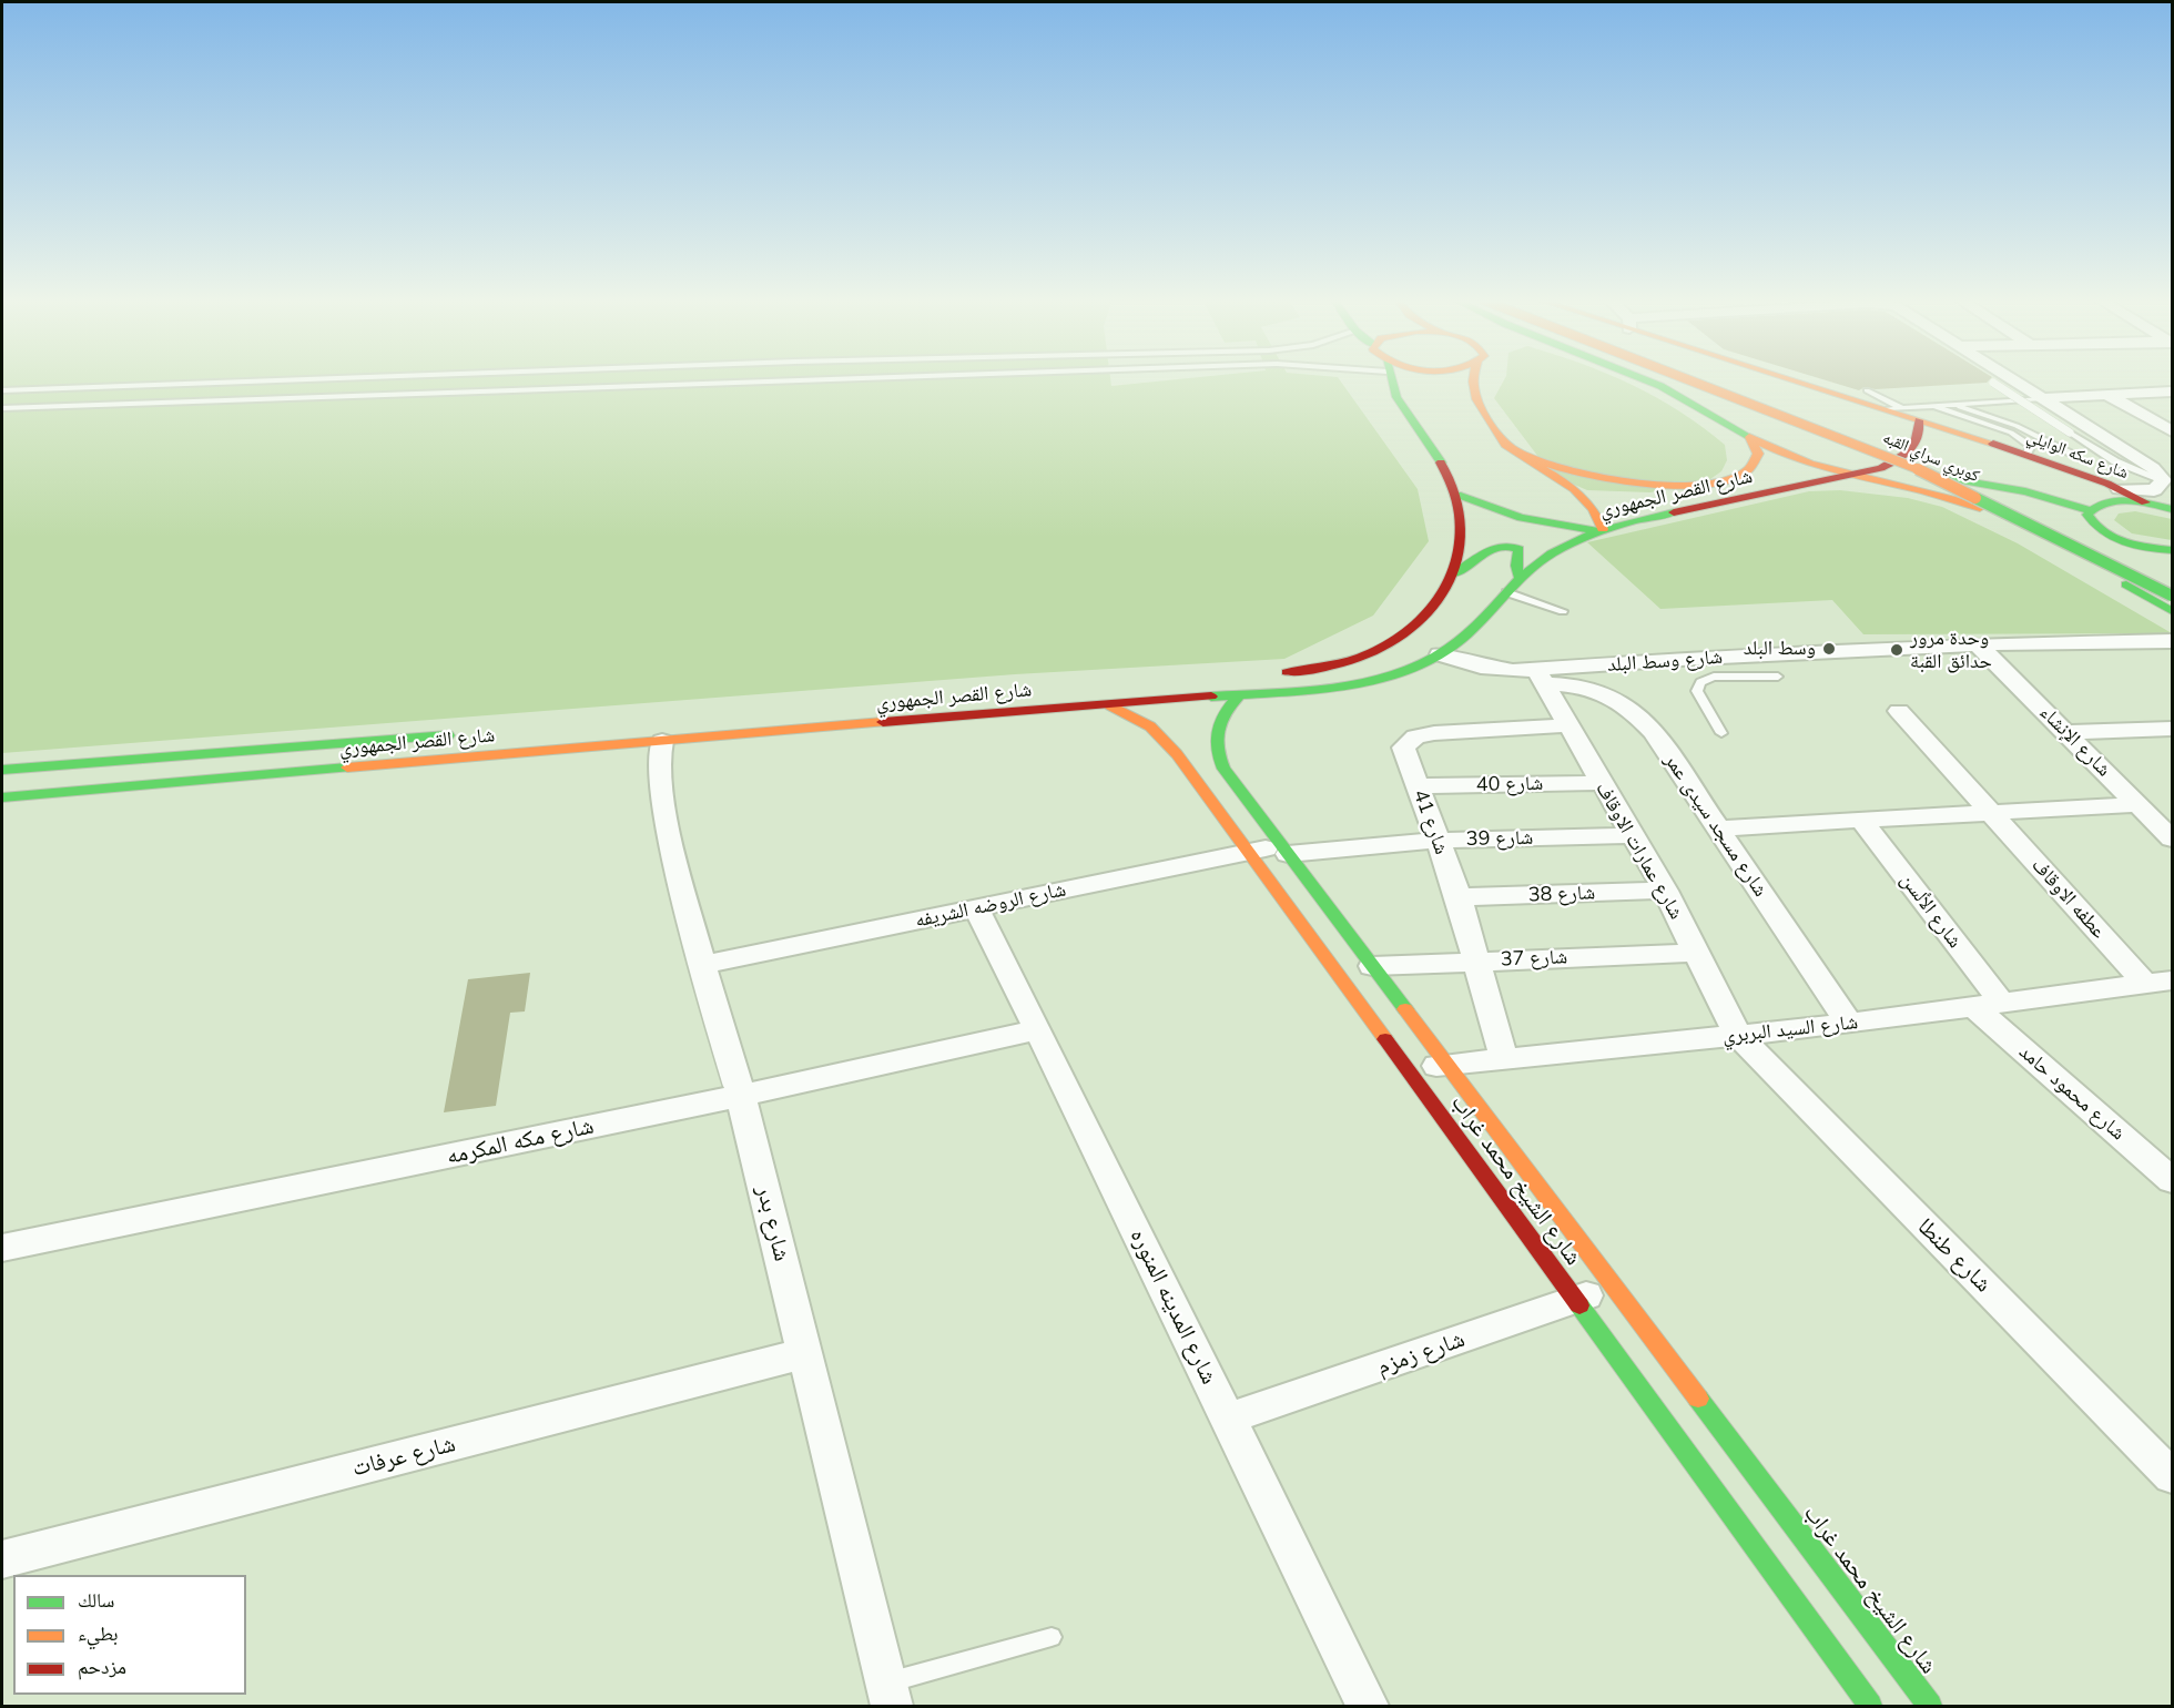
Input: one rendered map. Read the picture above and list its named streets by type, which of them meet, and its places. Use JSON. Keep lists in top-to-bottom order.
{
  "streets": {
    "main road": [
      "شارع سكه الوايلي",
      "كوبري سراي القبه",
      "شارع القصر الجمهوري",
      "شارع الشيخ محمد غراب"
    ],
    "street": [
      "شارع وسط البلد",
      "شارع الإنشاء",
      "شارع 40",
      "شارع 41",
      "شارع مسجد سيدى عمر",
      "شارع 39",
      "شارع عمارات الاوقاف",
      "شارع 38",
      "عطفه الاوقاف",
      "شارع الروضه الشريفه",
      "شارع الألسن",
      "شارع 37",
      "شارع السيد البربري",
      "شارع محمود حامد",
      "شارع مكه المكرمه",
      "شارع بدر",
      "شارع طنطا",
      "شارع المدينه المنوره",
      "شارع زمزم",
      "شارع عرفات"
    ]
  },
  "crossings": [
    ["شارع سكه الوايلي", "شارع القصر الجمهوري"],
    ["شارع القصر الجمهوري", "شارع وسط البلد"],
    ["شارع القصر الجمهوري", "شارع الشيخ محمد غراب"],
    ["شارع القصر الجمهوري", "شارع بدر"],
    ["شارع وسط البلد", "شارع الإنشاء"],
    ["شارع وسط البلد", "شارع مسجد سيدى عمر"],
    ["شارع وسط البلد", "شارع عمارات الاوقاف"],
    ["شارع 40", "شارع 41"],
    ["شارع 40", "شارع عمارات الاوقاف"],
    ["شارع 41", "شارع 39"],
    ["شارع 41", "شارع عمارات الاوقاف"],
    ["شارع 41", "شارع 38"],
    ["شارع 41", "شارع 37"],
    ["شارع 41", "شارع السيد البربري"],
    ["شارع مسجد سيدى عمر", "شارع عمارات الاوقاف"],
    ["شارع مسجد سيدى عمر", "شارع السيد البربري"],
    ["شارع 39", "شارع عمارات الاوقاف"],
    ["شارع 39", "شارع الروضه الشريفه"],
    ["شارع 39", "شارع الشيخ محمد غراب"],
    ["شارع عمارات الاوقاف", "شارع 38"],
    ["شارع عمارات الاوقاف", "شارع 37"],
    ["شارع عمارات الاوقاف", "شارع السيد البربري"],
    ["شارع عمارات الاوقاف", "شارع طنطا"],
    ["عطفه الاوقاف", "شارع السيد البربري"],
    ["شارع الروضه الشريفه", "شارع الشيخ محمد غراب"],
    ["شارع الروضه الشريفه", "شارع بدر"],
    ["شارع الروضه الشريفه", "شارع المدينه المنوره"],
    ["شارع الألسن", "شارع السيد البربري"],
    ["شارع 37", "شارع الشيخ محمد غراب"],
    ["شارع السيد البربري", "شارع محمود حامد"],
    ["شارع السيد البربري", "شارع الشيخ محمد غراب"],
    ["شارع السيد البربري", "شارع طنطا"],
    ["شارع مكه المكرمه", "شارع بدر"],
    ["شارع مكه المكرمه", "شارع المدينه المنوره"],
    ["شارع الشيخ محمد غراب", "شارع زمزم"],
    ["شارع بدر", "شارع عرفات"],
    ["شارع المدينه المنوره", "شارع زمزم"]
  ],
  "places": ["وسط البلد", "وحدة مرور حدائق القبة"],
  "legend": ["سالك", "بطيء", "مزدحم"]
}
